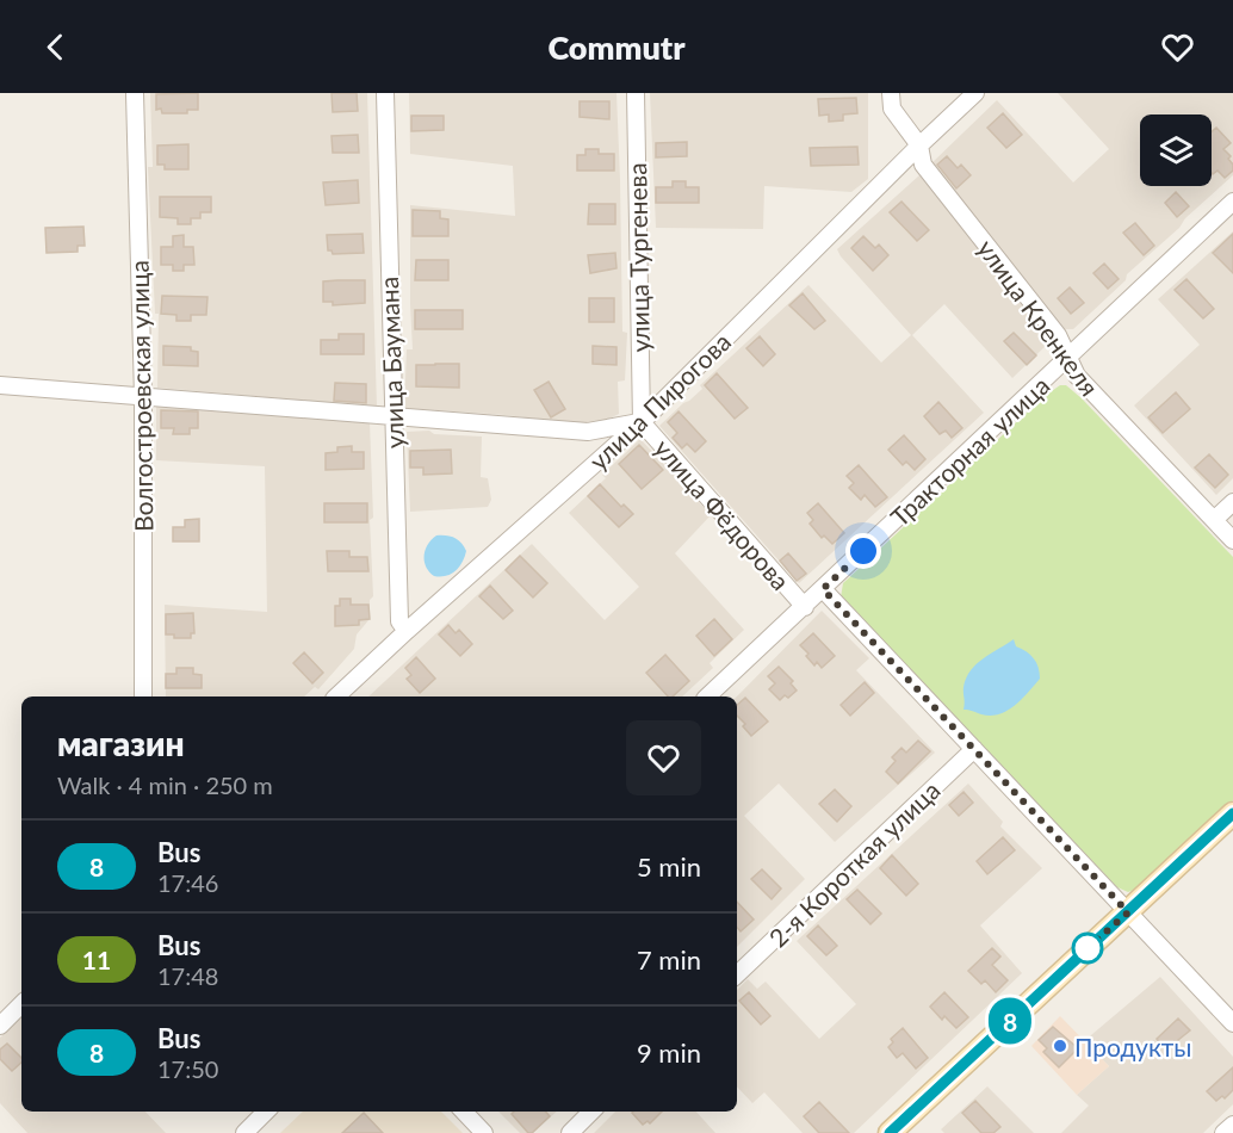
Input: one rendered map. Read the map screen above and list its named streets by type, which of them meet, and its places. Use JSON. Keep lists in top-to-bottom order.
{
  "streets": {
    "street": [
      "улица Тургенева",
      "улица Кренкеля",
      "улица Баумана",
      "Волгостроевская улица",
      "улица Пирогова",
      "Тракторная улица",
      "улица Фёдорова",
      "2-я Короткая улица"
    ]
  },
  "crossings": [
    ["улица Тургенева", "улица Пирогова"],
    ["улица Тургенева", "улица Фёдорова"],
    ["улица Кренкеля", "улица Пирогова"],
    ["улица Кренкеля", "Тракторная улица"],
    ["улица Баумана", "улица Пирогова"],
    ["улица Пирогова", "улица Фёдорова"],
    ["Тракторная улица", "улица Фёдорова"],
    ["улица Фёдорова", "2-я Короткая улица"]
  ],
  "places": ["Продукты"],
  "lines": ["bus line 8"],
  "page": {
    "header": "Commutr",
    "on_map": "8",
    "heading": ["магазин", "Walk · 4 min · 250 m"],
    "list": [
      {
        "mark": "8",
        "name": "Bus",
        "note": "17:46",
        "value": "5 min"
      },
      {
        "mark": "11",
        "name": "Bus",
        "note": "17:48",
        "value": "7 min"
      },
      {
        "mark": "8",
        "name": "Bus",
        "note": "17:50",
        "value": "9 min"
      }
    ]
  }
}
